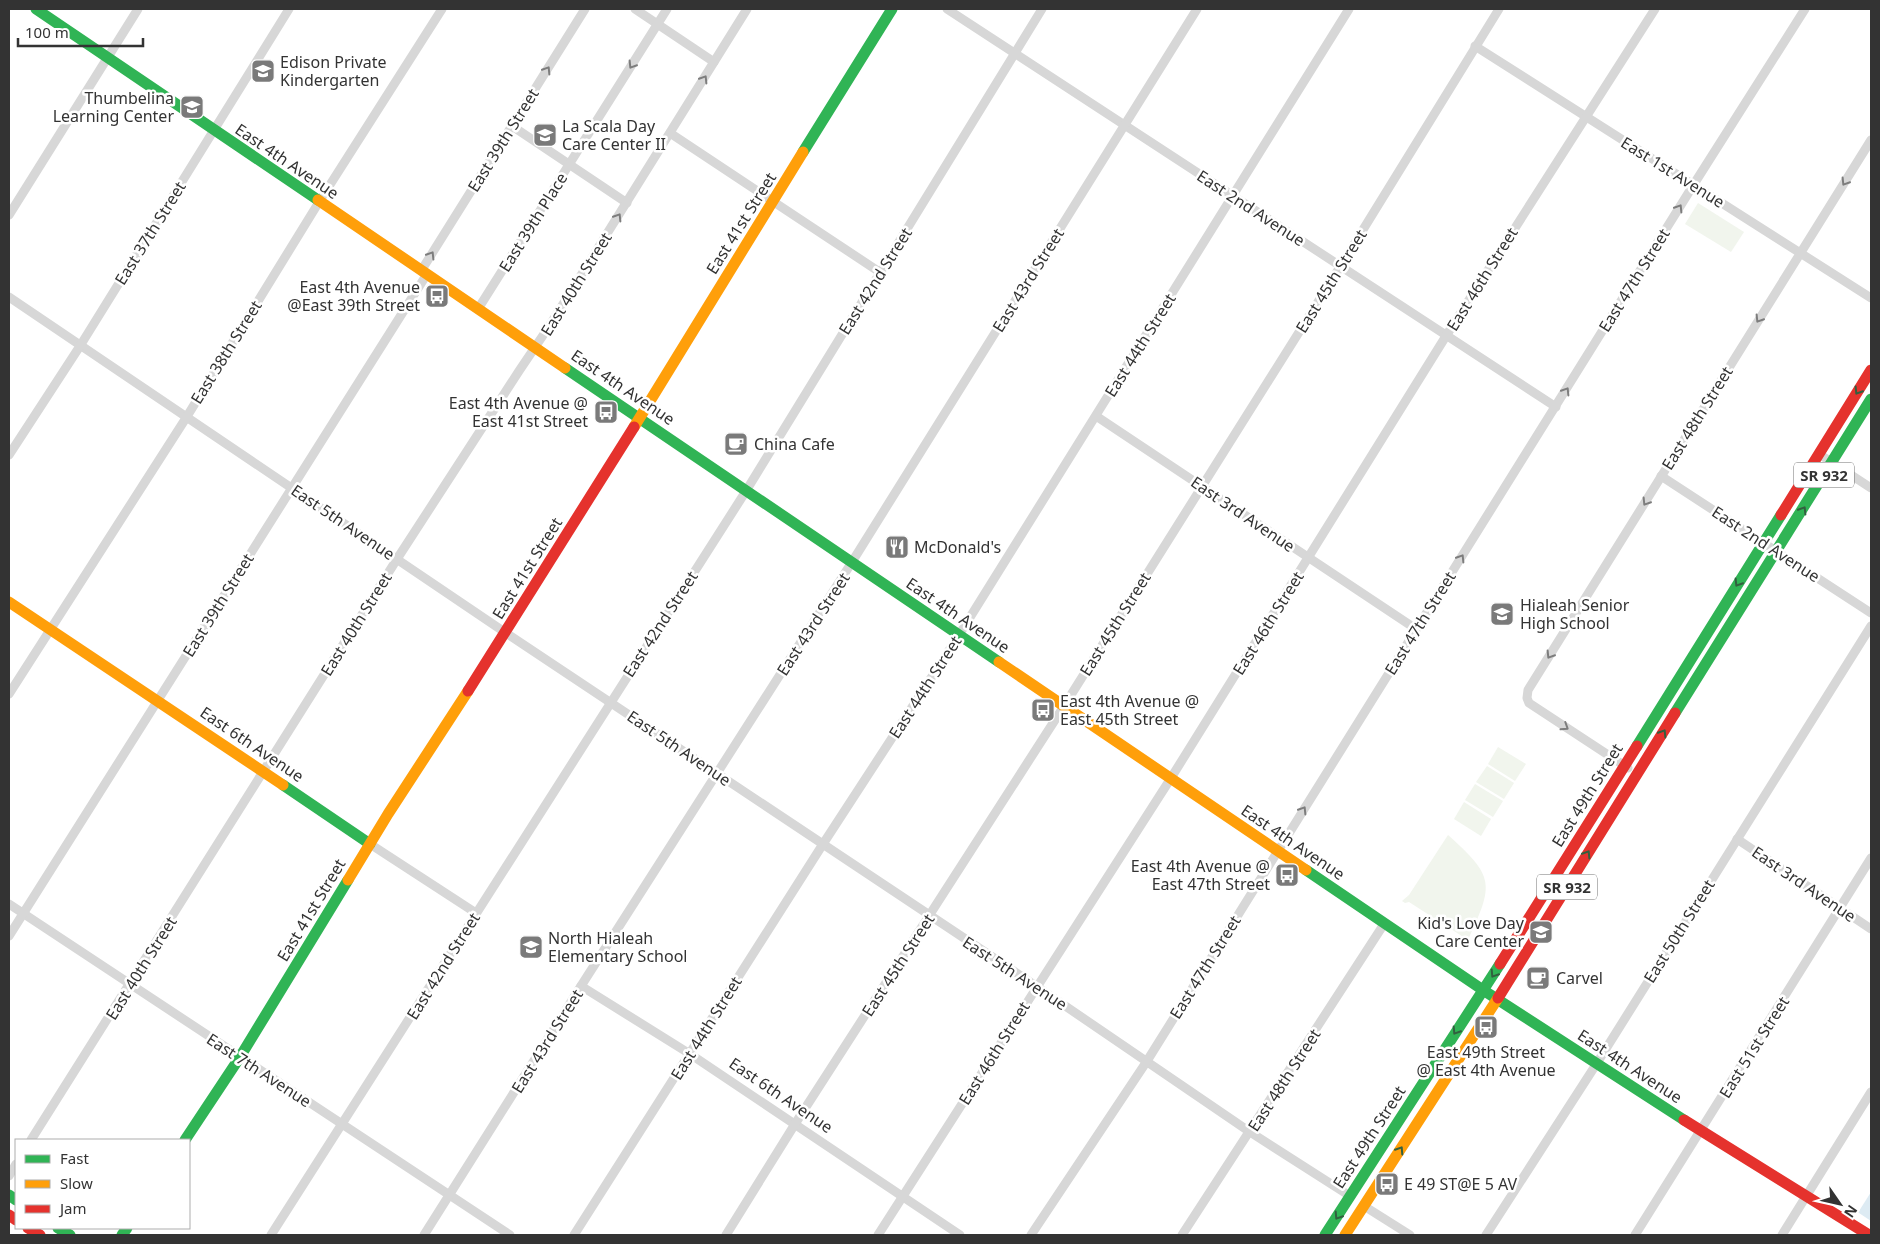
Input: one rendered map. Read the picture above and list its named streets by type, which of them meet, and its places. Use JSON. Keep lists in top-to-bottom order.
{
  "streets": {
    "main road": [
      "East 4th Avenue",
      "East 41st Street",
      "SR 932",
      "East 6th Avenue",
      "East 49th Street"
    ],
    "street": [
      "East 39th Street",
      "East 1st Avenue",
      "East 2nd Avenue",
      "East 39th Place",
      "East 37th Street",
      "East 46th Street",
      "East 43rd Street",
      "East 47th Street",
      "East 42nd Street",
      "East 45th Street",
      "East 40th Street",
      "East 44th Street",
      "East 38th Street",
      "East 48th Street",
      "East 3rd Avenue",
      "East 5th Avenue",
      "East 50th Street",
      "East 51st Street",
      "East 7th Avenue"
    ]
  },
  "crossings": [
    ["East 39th Street", "East 4th Avenue"],
    ["East 39th Street", "East 5th Avenue"],
    ["East 39th Street", "East 6th Avenue"],
    ["East 39th Street", "East 7th Avenue"],
    ["East 4th Avenue", "East 39th Place"],
    ["East 4th Avenue", "East 41st Street"],
    ["East 4th Avenue", "East 37th Street"],
    ["East 4th Avenue", "East 46th Street"],
    ["East 4th Avenue", "East 43rd Street"],
    ["East 4th Avenue", "East 47th Street"],
    ["East 4th Avenue", "East 42nd Street"],
    ["East 4th Avenue", "East 45th Street"],
    ["East 4th Avenue", "East 40th Street"],
    ["East 4th Avenue", "East 44th Street"],
    ["East 4th Avenue", "East 38th Street"],
    ["East 4th Avenue", "East 48th Street"],
    ["East 4th Avenue", "East 49th Street"],
    ["East 4th Avenue", "East 50th Street"],
    ["East 4th Avenue", "East 51st Street"],
    ["East 1st Avenue", "East 46th Street"],
    ["East 1st Avenue", "East 47th Street"],
    ["East 1st Avenue", "East 45th Street"],
    ["East 1st Avenue", "East 48th Street"],
    ["East 2nd Avenue", "East 46th Street"],
    ["East 2nd Avenue", "East 43rd Street"],
    ["East 2nd Avenue", "East 47th Street"],
    ["East 2nd Avenue", "East 42nd Street"],
    ["East 2nd Avenue", "East 45th Street"],
    ["East 2nd Avenue", "East 44th Street"],
    ["East 2nd Avenue", "East 48th Street"],
    ["East 2nd Avenue", "East 49th Street"],
    ["East 41st Street", "East 5th Avenue"],
    ["East 41st Street", "East 6th Avenue"],
    ["East 41st Street", "East 7th Avenue"],
    ["East 37th Street", "East 5th Avenue"],
    ["East 46th Street", "East 3rd Avenue"],
    ["East 46th Street", "East 5th Avenue"],
    ["East 46th Street", "East 6th Avenue"],
    ["East 43rd Street", "East 5th Avenue"],
    ["East 43rd Street", "East 6th Avenue"],
    ["East 43rd Street", "East 7th Avenue"],
    ["East 47th Street", "East 3rd Avenue"],
    ["East 47th Street", "East 5th Avenue"],
    ["East 42nd Street", "East 5th Avenue"],
    ["East 42nd Street", "East 6th Avenue"],
    ["East 42nd Street", "East 7th Avenue"],
    ["East 45th Street", "East 3rd Avenue"],
    ["East 45th Street", "East 5th Avenue"],
    ["East 45th Street", "East 6th Avenue"],
    ["East 40th Street", "East 5th Avenue"],
    ["East 40th Street", "East 6th Avenue"],
    ["East 40th Street", "East 7th Avenue"],
    ["East 44th Street", "East 3rd Avenue"],
    ["East 44th Street", "East 5th Avenue"],
    ["East 44th Street", "East 6th Avenue"],
    ["East 38th Street", "East 5th Avenue"],
    ["East 38th Street", "East 6th Avenue"],
    ["East 48th Street", "East 5th Avenue"],
    ["East 48th Street", "East 49th Street"],
    ["East 3rd Avenue", "East 50th Street"],
    ["East 3rd Avenue", "East 51st Street"],
    ["East 5th Avenue", "East 49th Street"]
  ],
  "one_way": ["East 39th Place", "East 47th Street", "East 48th Street"],
  "places": {
    "school or university": [
      "Edison Private Kindergarten",
      "Thumbelina Learning Center",
      "La Scala Day Care Center II",
      "Hialeah Senior High School",
      "Kid's Love Day Care Center",
      "North Hialeah Elementary School"
    ],
    "bus stop": [
      "East 4th Avenue @East 39th Street",
      "East 4th Avenue @ East 41st Street",
      "East 4th Avenue @ East 45th Street",
      "East 4th Avenue @ East 47th Street",
      "East 49th Street @ East 4th Avenue",
      "E 49 ST@E 5 AV"
    ],
    "cafe": ["China Cafe", "Carvel"],
    "restaurant": ["McDonald's"]
  },
  "legend": ["Fast", "Slow", "Jam"],
  "scale_bar": "100 m",
  "north": "bottom right"
}
